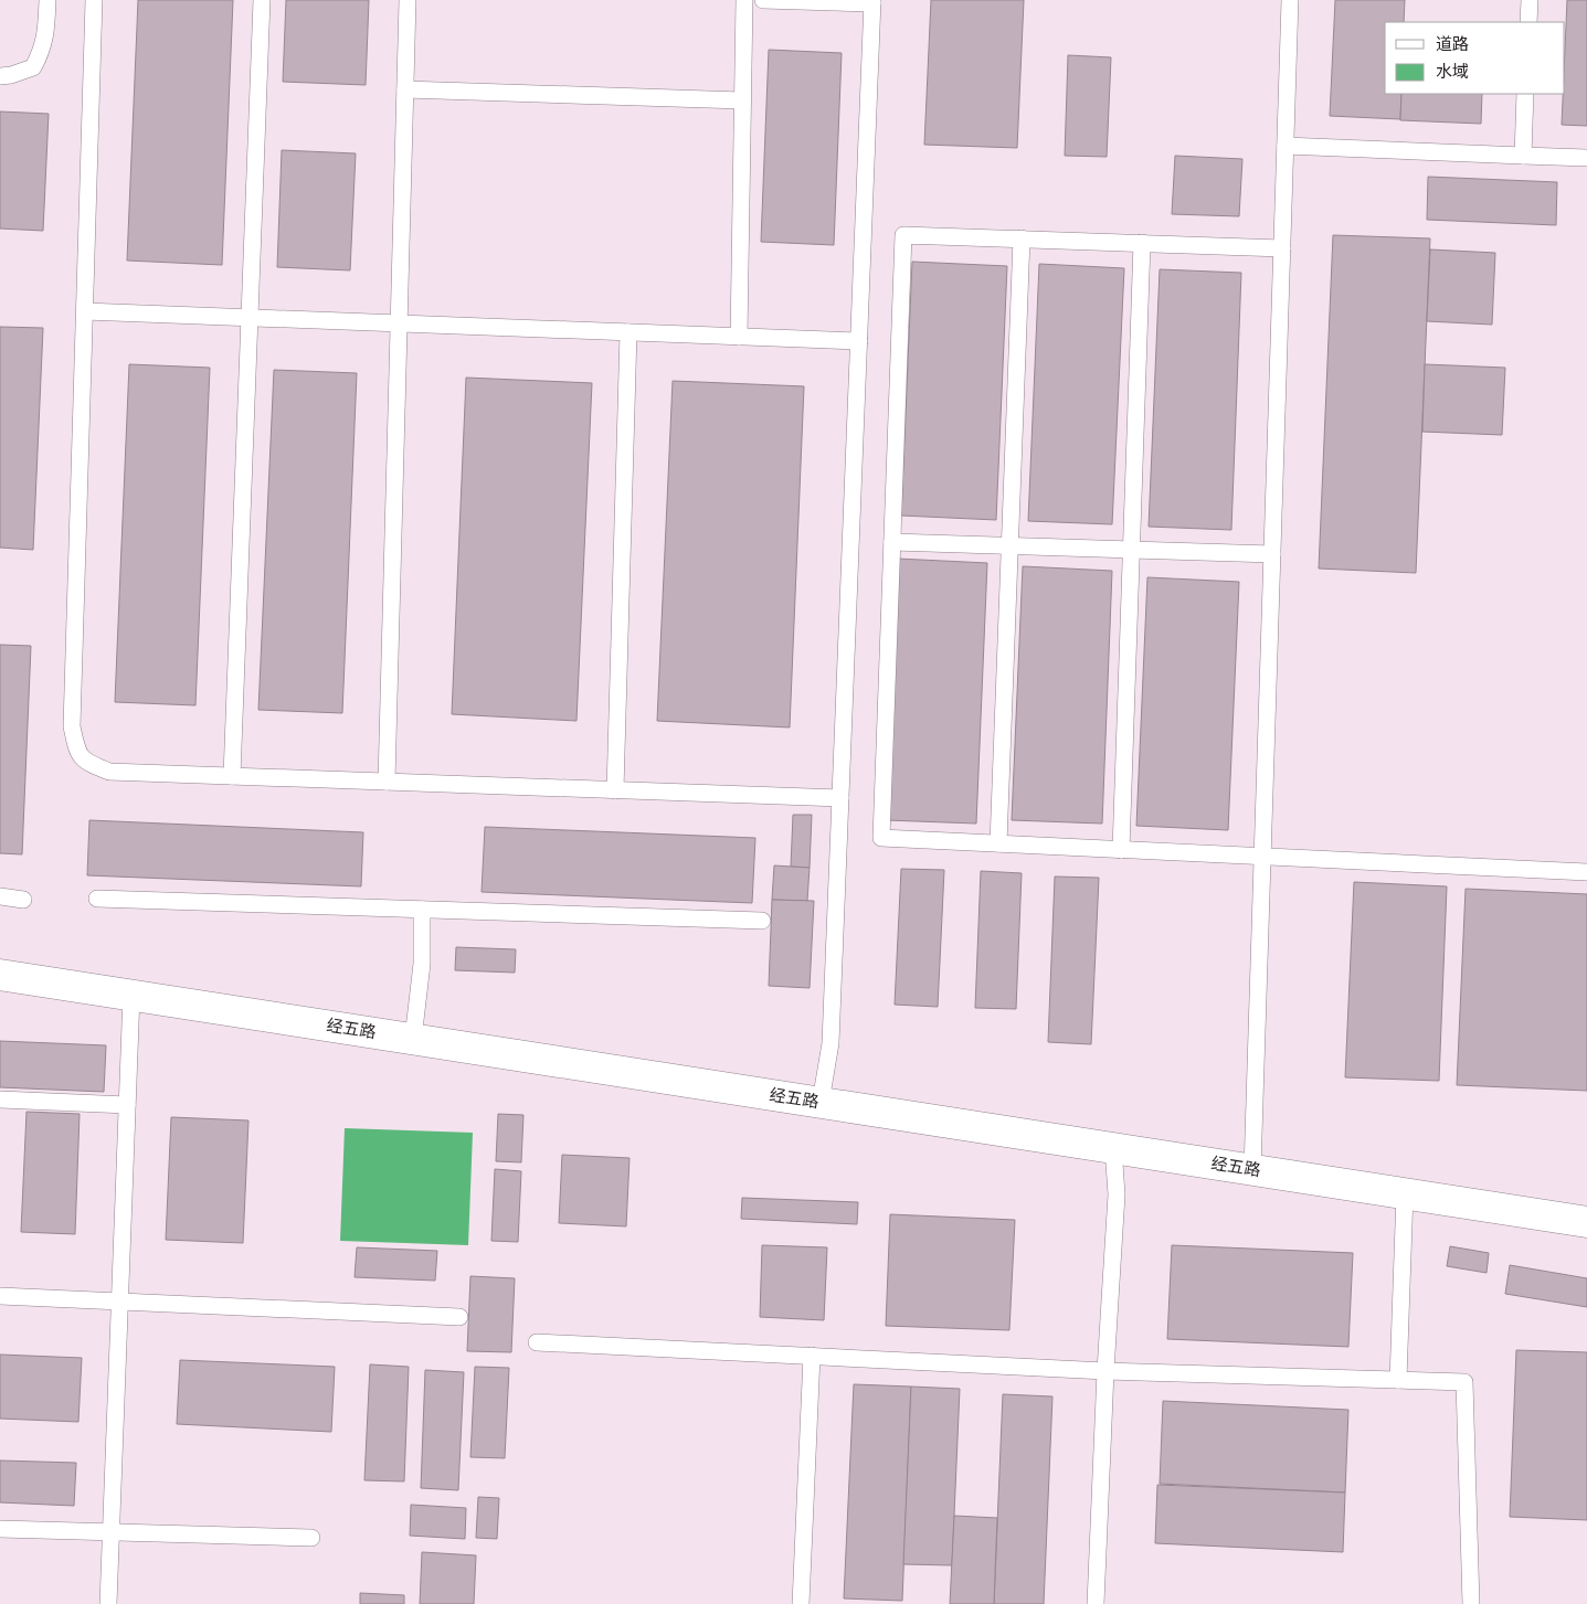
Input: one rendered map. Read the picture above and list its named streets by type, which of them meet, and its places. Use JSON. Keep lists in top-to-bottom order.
{
  "streets": {
    "street": ["经五路"]
  },
  "legend": ["道路", "水域"]
}
